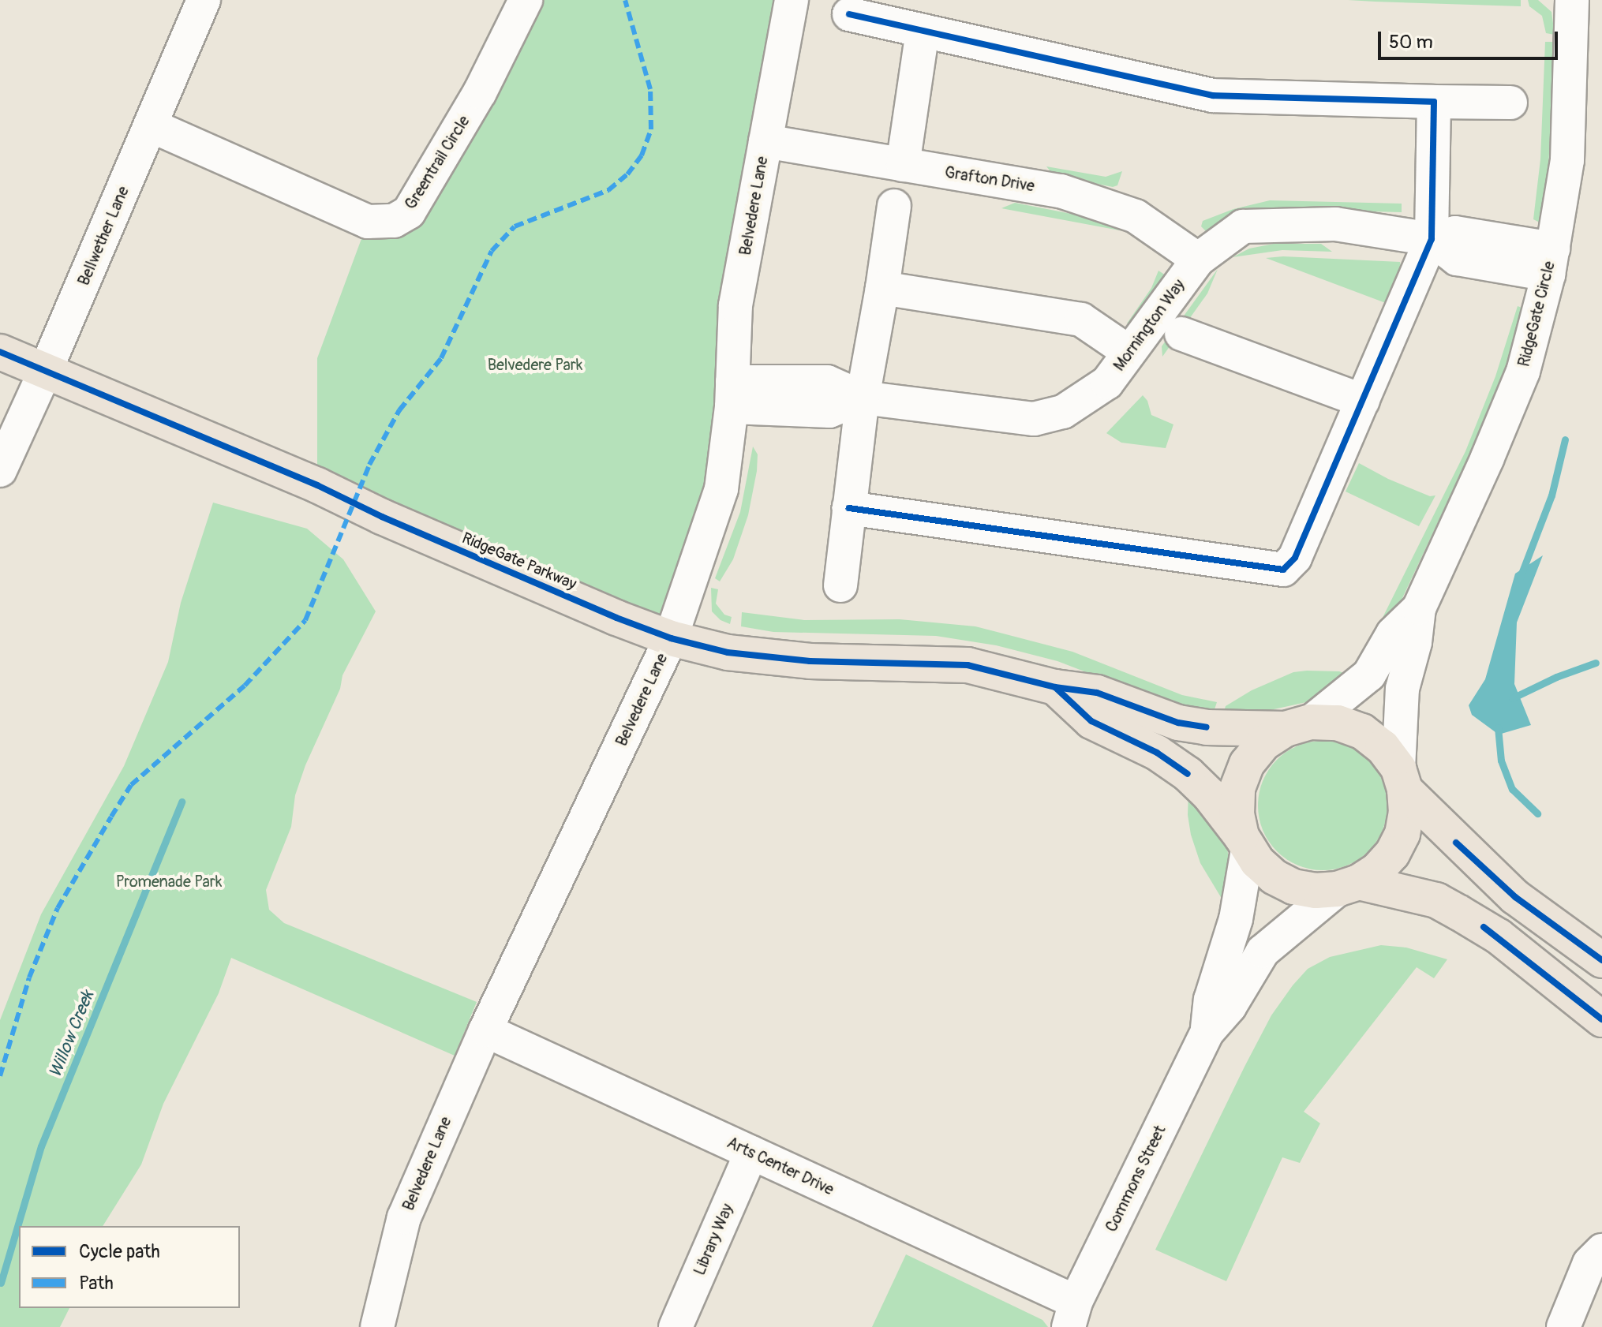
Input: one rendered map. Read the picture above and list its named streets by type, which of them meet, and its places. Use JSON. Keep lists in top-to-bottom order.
{
  "streets": {
    "main road": ["RidgeGate Parkway"],
    "street": [
      "Greentrail Circle",
      "Grafton Drive",
      "Belvedere Lane",
      "Bellwether Lane",
      "RidgeGate Circle",
      "Mornington Way",
      "Arts Center Drive",
      "Commons Street",
      "Library Way"
    ]
  },
  "crossings": [
    ["Greentrail Circle", "Bellwether Lane"],
    ["Grafton Drive", "Belvedere Lane"],
    ["Grafton Drive", "Mornington Way"],
    ["Belvedere Lane", "Mornington Way"],
    ["Belvedere Lane", "RidgeGate Parkway"],
    ["Belvedere Lane", "Arts Center Drive"],
    ["Bellwether Lane", "RidgeGate Parkway"],
    ["RidgeGate Circle", "Mornington Way"],
    ["RidgeGate Circle", "RidgeGate Parkway"],
    ["RidgeGate Circle", "Commons Street"],
    ["RidgeGate Parkway", "Commons Street"],
    ["Arts Center Drive", "Commons Street"],
    ["Arts Center Drive", "Library Way"]
  ],
  "water": ["Willow Creek"],
  "parks": ["Belvedere Park", "Promenade Park"],
  "legend": ["Cycle path", "Path"],
  "scale_bar": "50 m"
}
